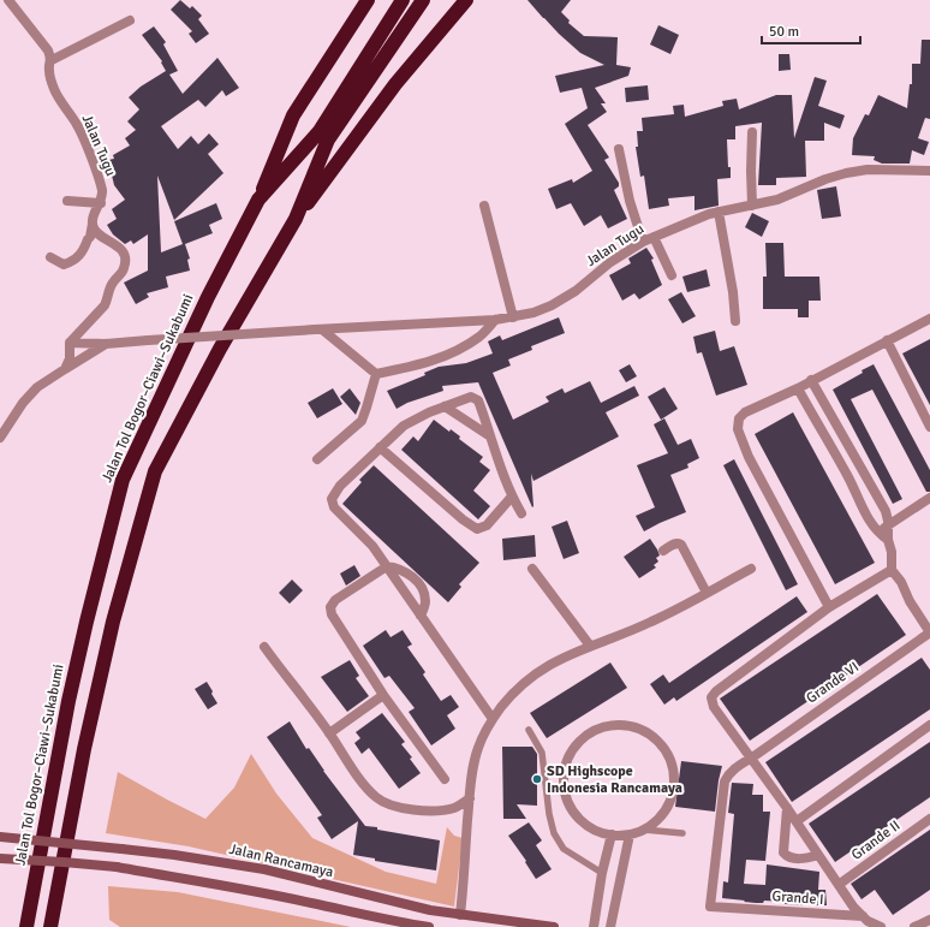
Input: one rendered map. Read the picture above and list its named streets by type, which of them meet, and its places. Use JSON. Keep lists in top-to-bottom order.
{
  "streets": {
    "highway": ["Jalan Tol Bogor–Ciawi–Sukabumi"],
    "street": [
      "Jalan Tugu",
      "Grande VI",
      "Grande II",
      "Jalan Rancamaya",
      "Grande I"
    ]
  },
  "crossings": [
    ["Grande VI", "Grande I"]
  ],
  "places": ["SD Highscope Indonesia Rancamaya"],
  "scale_bar": "50 m"
}
